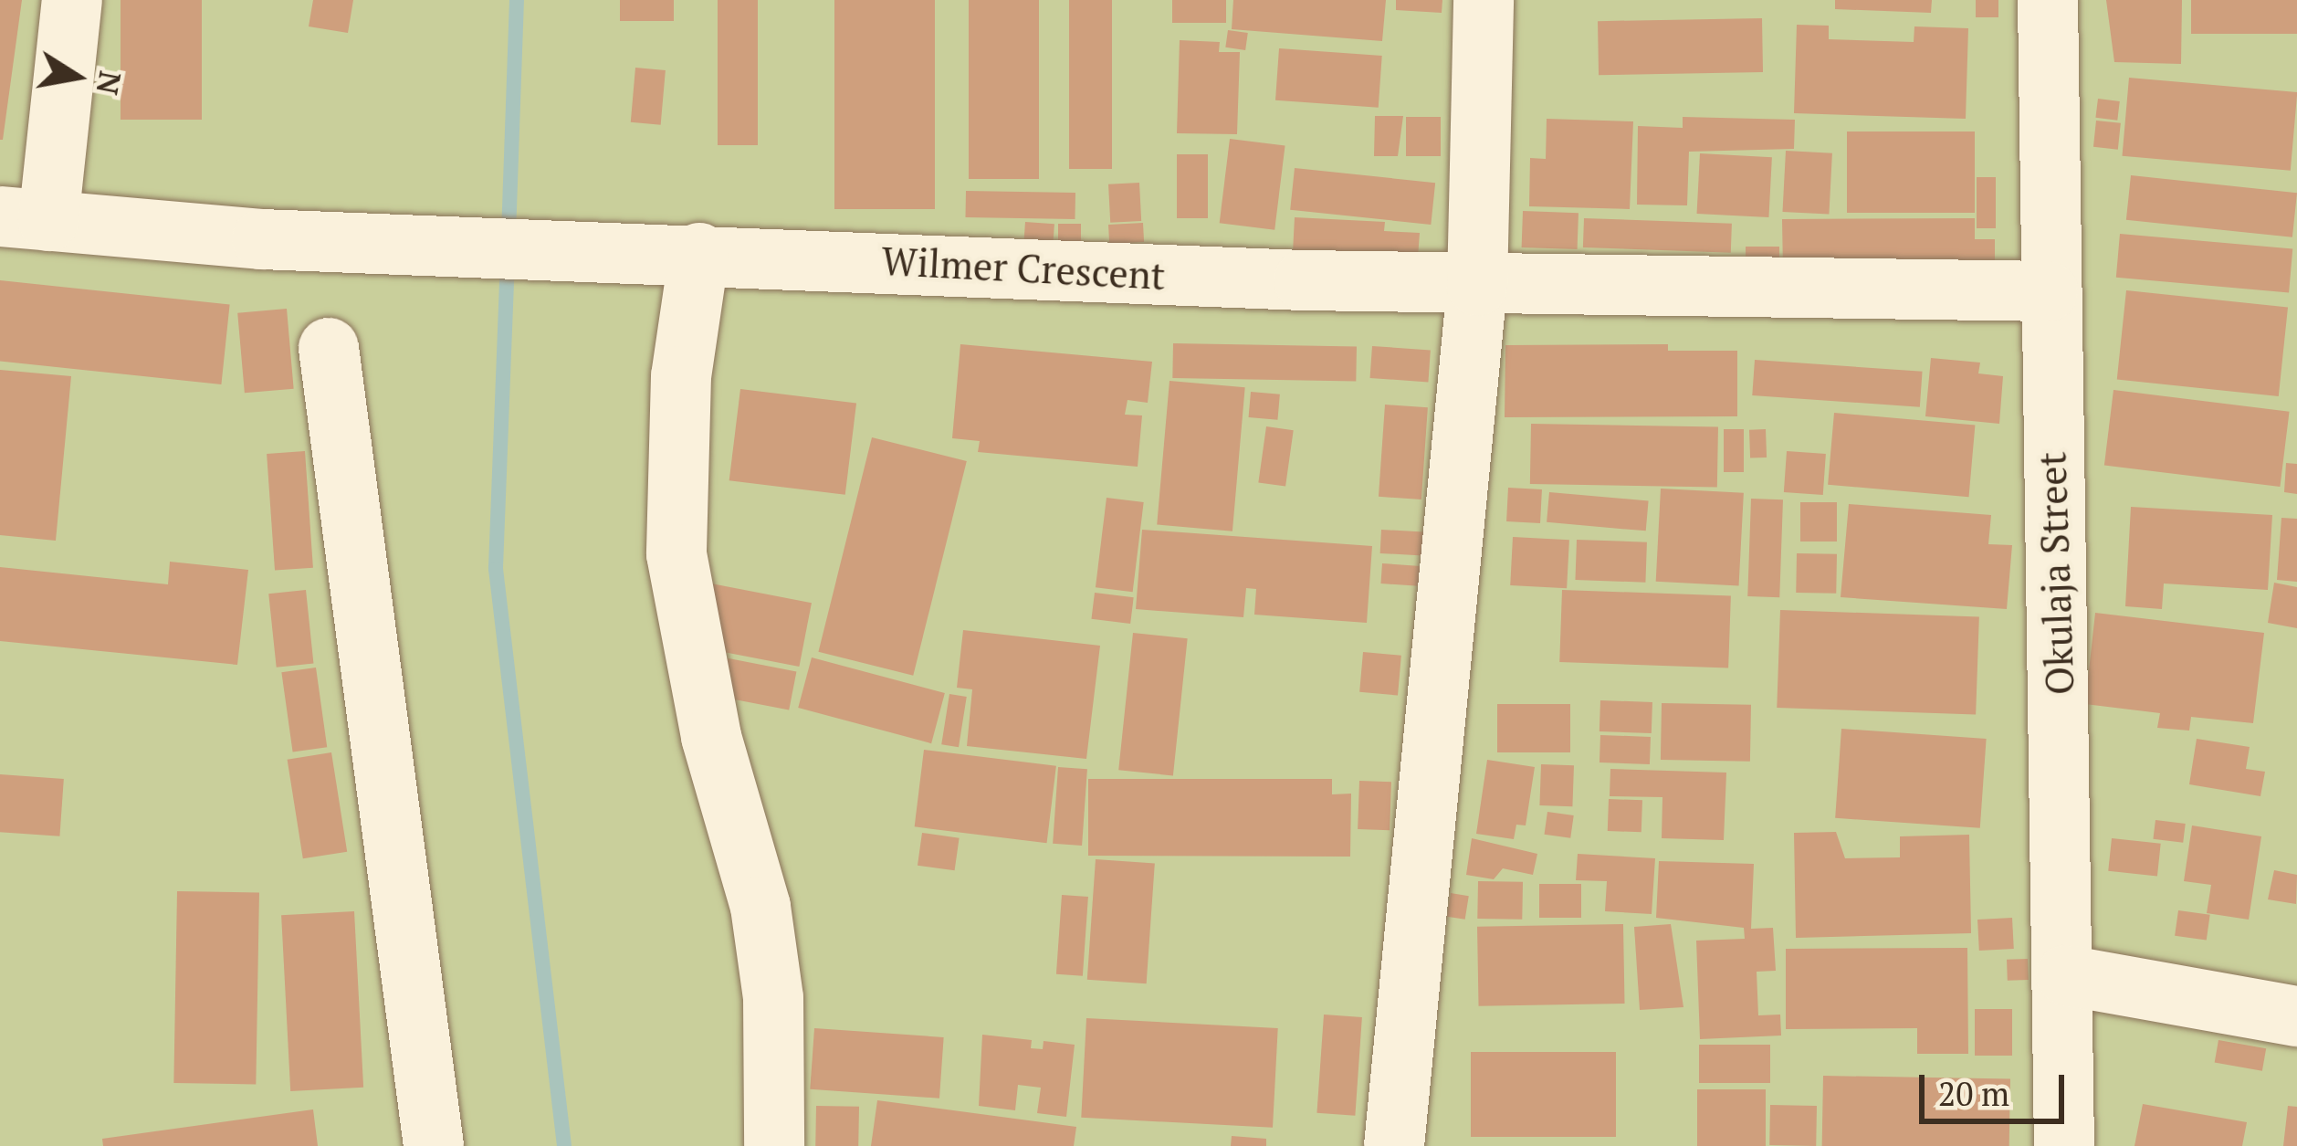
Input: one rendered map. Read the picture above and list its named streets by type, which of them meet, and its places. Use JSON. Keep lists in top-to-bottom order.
{
  "streets": {
    "street": ["Wilmer Crescent", "Okulaja Street"]
  },
  "crossings": [
    ["Wilmer Crescent", "Okulaja Street"]
  ],
  "scale_bar": "20 m",
  "north": "right"
}
